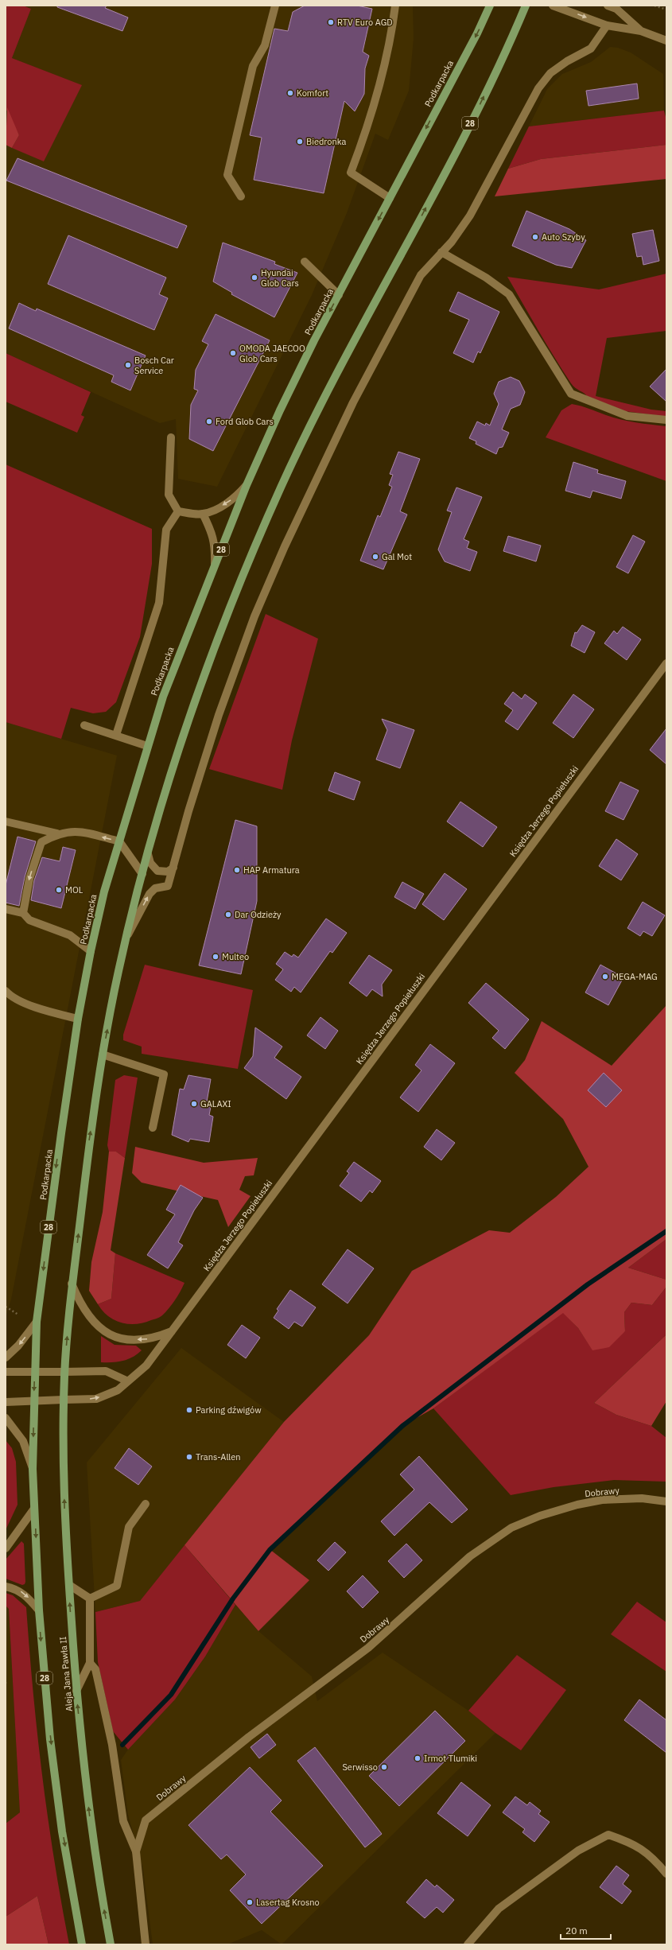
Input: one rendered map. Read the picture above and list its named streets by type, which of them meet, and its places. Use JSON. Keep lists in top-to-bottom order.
{
  "streets": {
    "main road": ["Podkarpacka", "28", "Aleja Jana Pawła II"],
    "street": ["Księdza Jerzego Popiełuszki", "Dobrawy"]
  },
  "crossings": [
    ["Podkarpacka", "28"],
    ["Podkarpacka", "Księdza Jerzego Popiełuszki"],
    ["28", "Księdza Jerzego Popiełuszki"],
    ["28", "Aleja Jana Pawła II"],
    ["Księdza Jerzego Popiełuszki", "Aleja Jana Pawła II"]
  ],
  "places": [
    "RTV Euro AGD",
    "Komfort",
    "Biedronka",
    "Auto Szyby",
    "Hyundai Glob Cars",
    "OMODA JAECOO Glob Cars",
    "Bosch Car Service",
    "Ford Glob Cars",
    "Gal Mot",
    "HAP Armatura",
    "MOL",
    "Dar Odzieży",
    "Multeo",
    "MEGA-MAG",
    "GALAXI",
    "Parking dźwigów",
    "Trans-Allen",
    "Irmot Tlumiki",
    "Serwisso",
    "Lasertag Krosno"
  ],
  "scale_bar": "20 m"
}
